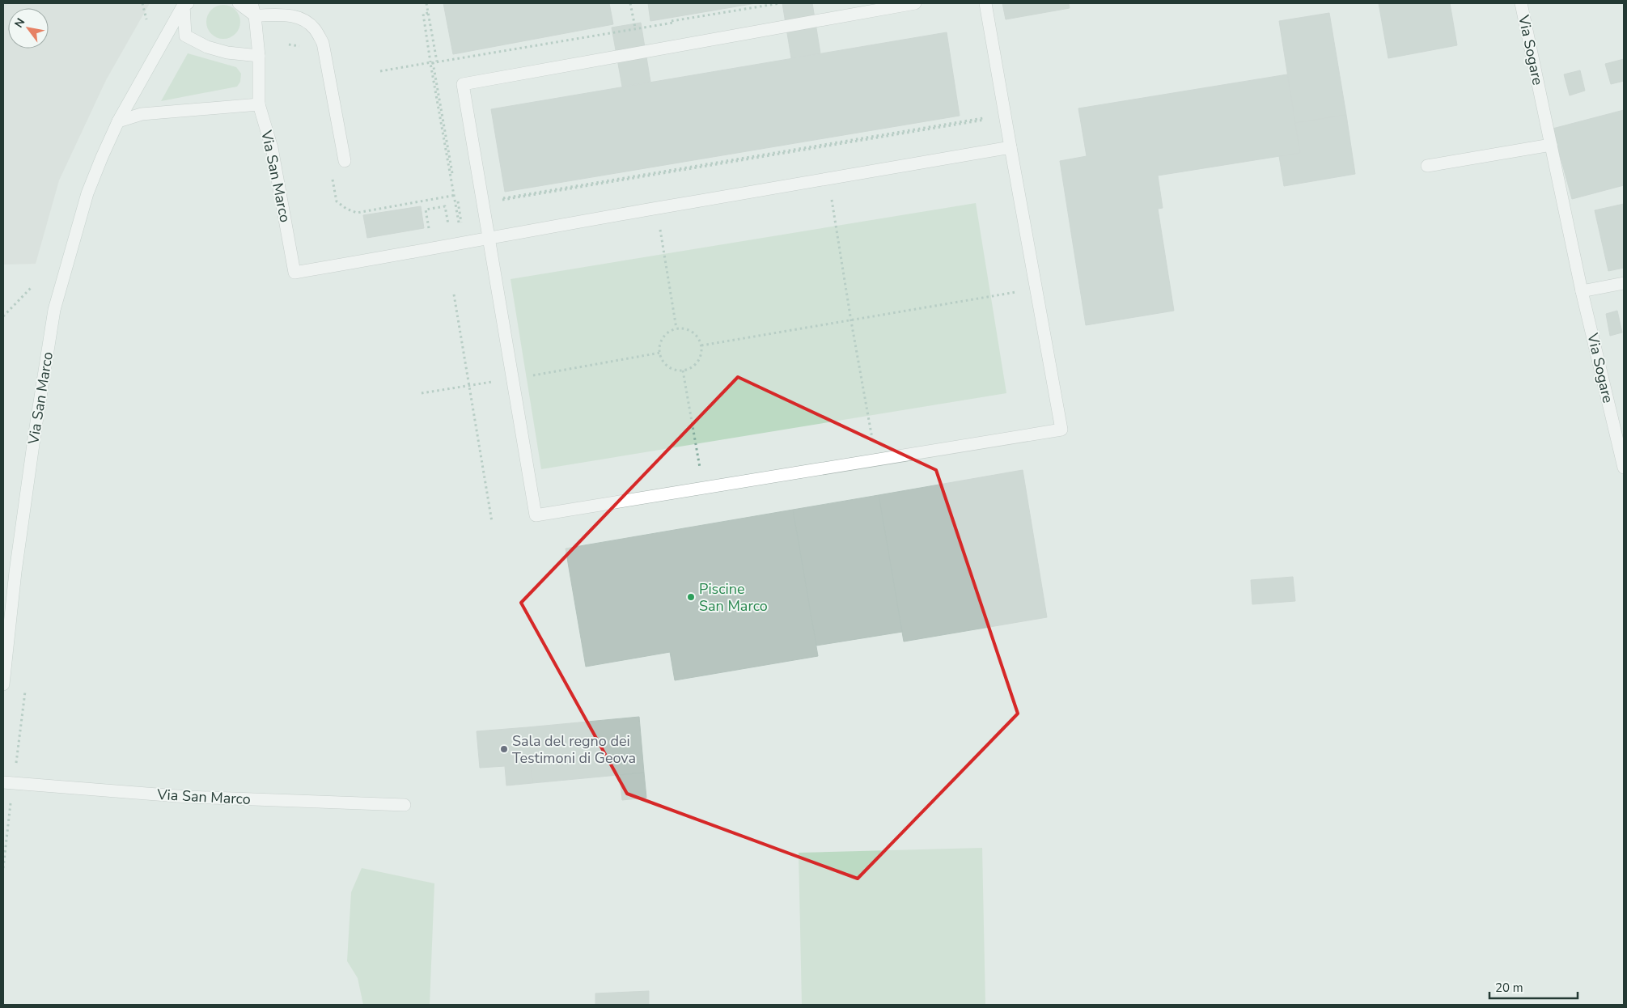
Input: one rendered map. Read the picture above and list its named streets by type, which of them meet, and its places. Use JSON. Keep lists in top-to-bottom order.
{
  "streets": {
    "street": ["Via Sogare", "Via San Marco"]
  },
  "places": ["Piscine San Marco", "Sala del regno dei Testimoni di Geova"],
  "scale_bar": "20 m",
  "north": "top left"
}
